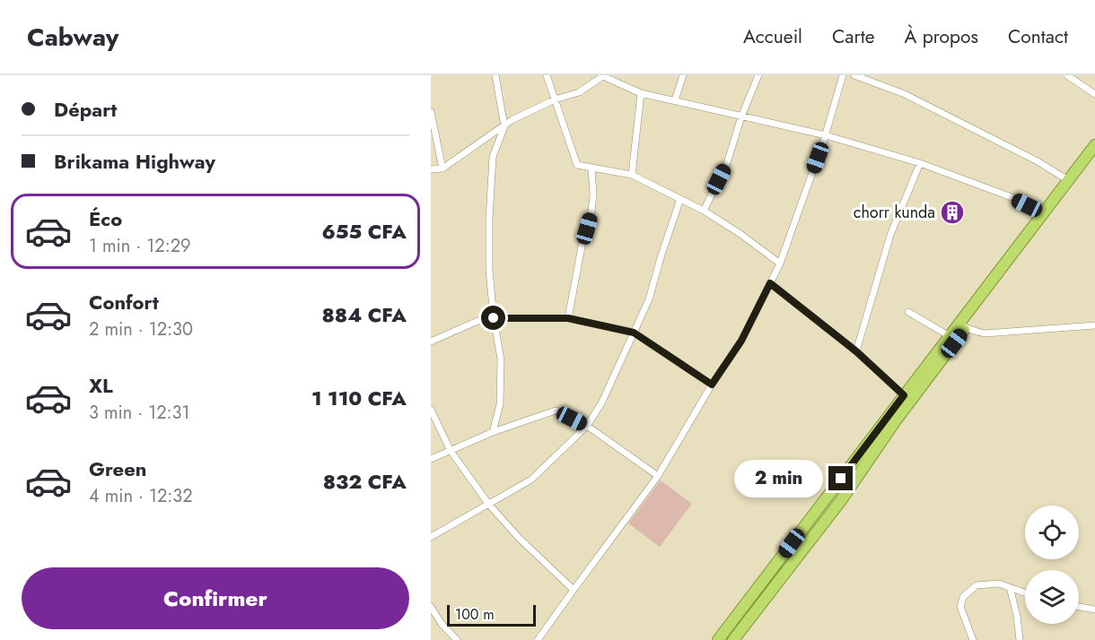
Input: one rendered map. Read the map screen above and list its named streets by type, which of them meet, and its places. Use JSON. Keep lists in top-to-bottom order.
{
  "places": {
    "building": ["chorr kunda"]
  },
  "scale_bar": "100 m",
  "page": {
    "header": "Cabway",
    "nav": [
      "Accueil",
      "Carte",
      "À propos",
      "Contact"
    ],
    "banner": ["Départ", "Brikama Highway"],
    "list": [
      {
        "name": "Éco",
        "note": "1 min · 12:29",
        "value": "655 CFA"
      },
      {
        "name": "Confort",
        "note": "2 min · 12:30",
        "value": "884 CFA"
      },
      {
        "name": "XL",
        "note": "3 min · 12:31",
        "value": "1 110 CFA"
      },
      {
        "name": "Green",
        "note": "4 min · 12:32",
        "value": "832 CFA"
      }
    ],
    "bubble": "2 min",
    "buttons": "Confirmer",
    "scale": "100 m"
  }
}
